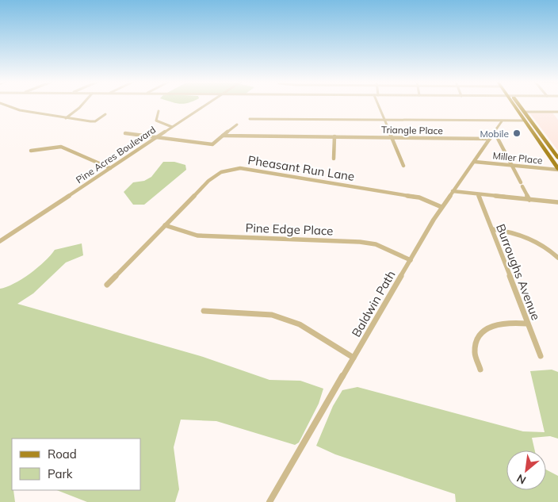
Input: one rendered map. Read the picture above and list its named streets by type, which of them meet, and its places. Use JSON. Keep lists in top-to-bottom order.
{
  "streets": {
    "street": [
      "Triangle Place",
      "Pine Acres Boulevard",
      "Miller Place",
      "Pheasant Run Lane",
      "Pine Edge Place",
      "Burroughs Avenue",
      "Baldwin Path"
    ]
  },
  "crossings": [
    ["Triangle Place", "Baldwin Path"],
    ["Miller Place", "Baldwin Path"],
    ["Pheasant Run Lane", "Pine Edge Place"],
    ["Pheasant Run Lane", "Baldwin Path"],
    ["Pine Edge Place", "Baldwin Path"]
  ],
  "places": ["Mobile"],
  "legend": ["Road", "Park"],
  "north": "bottom left"
}
